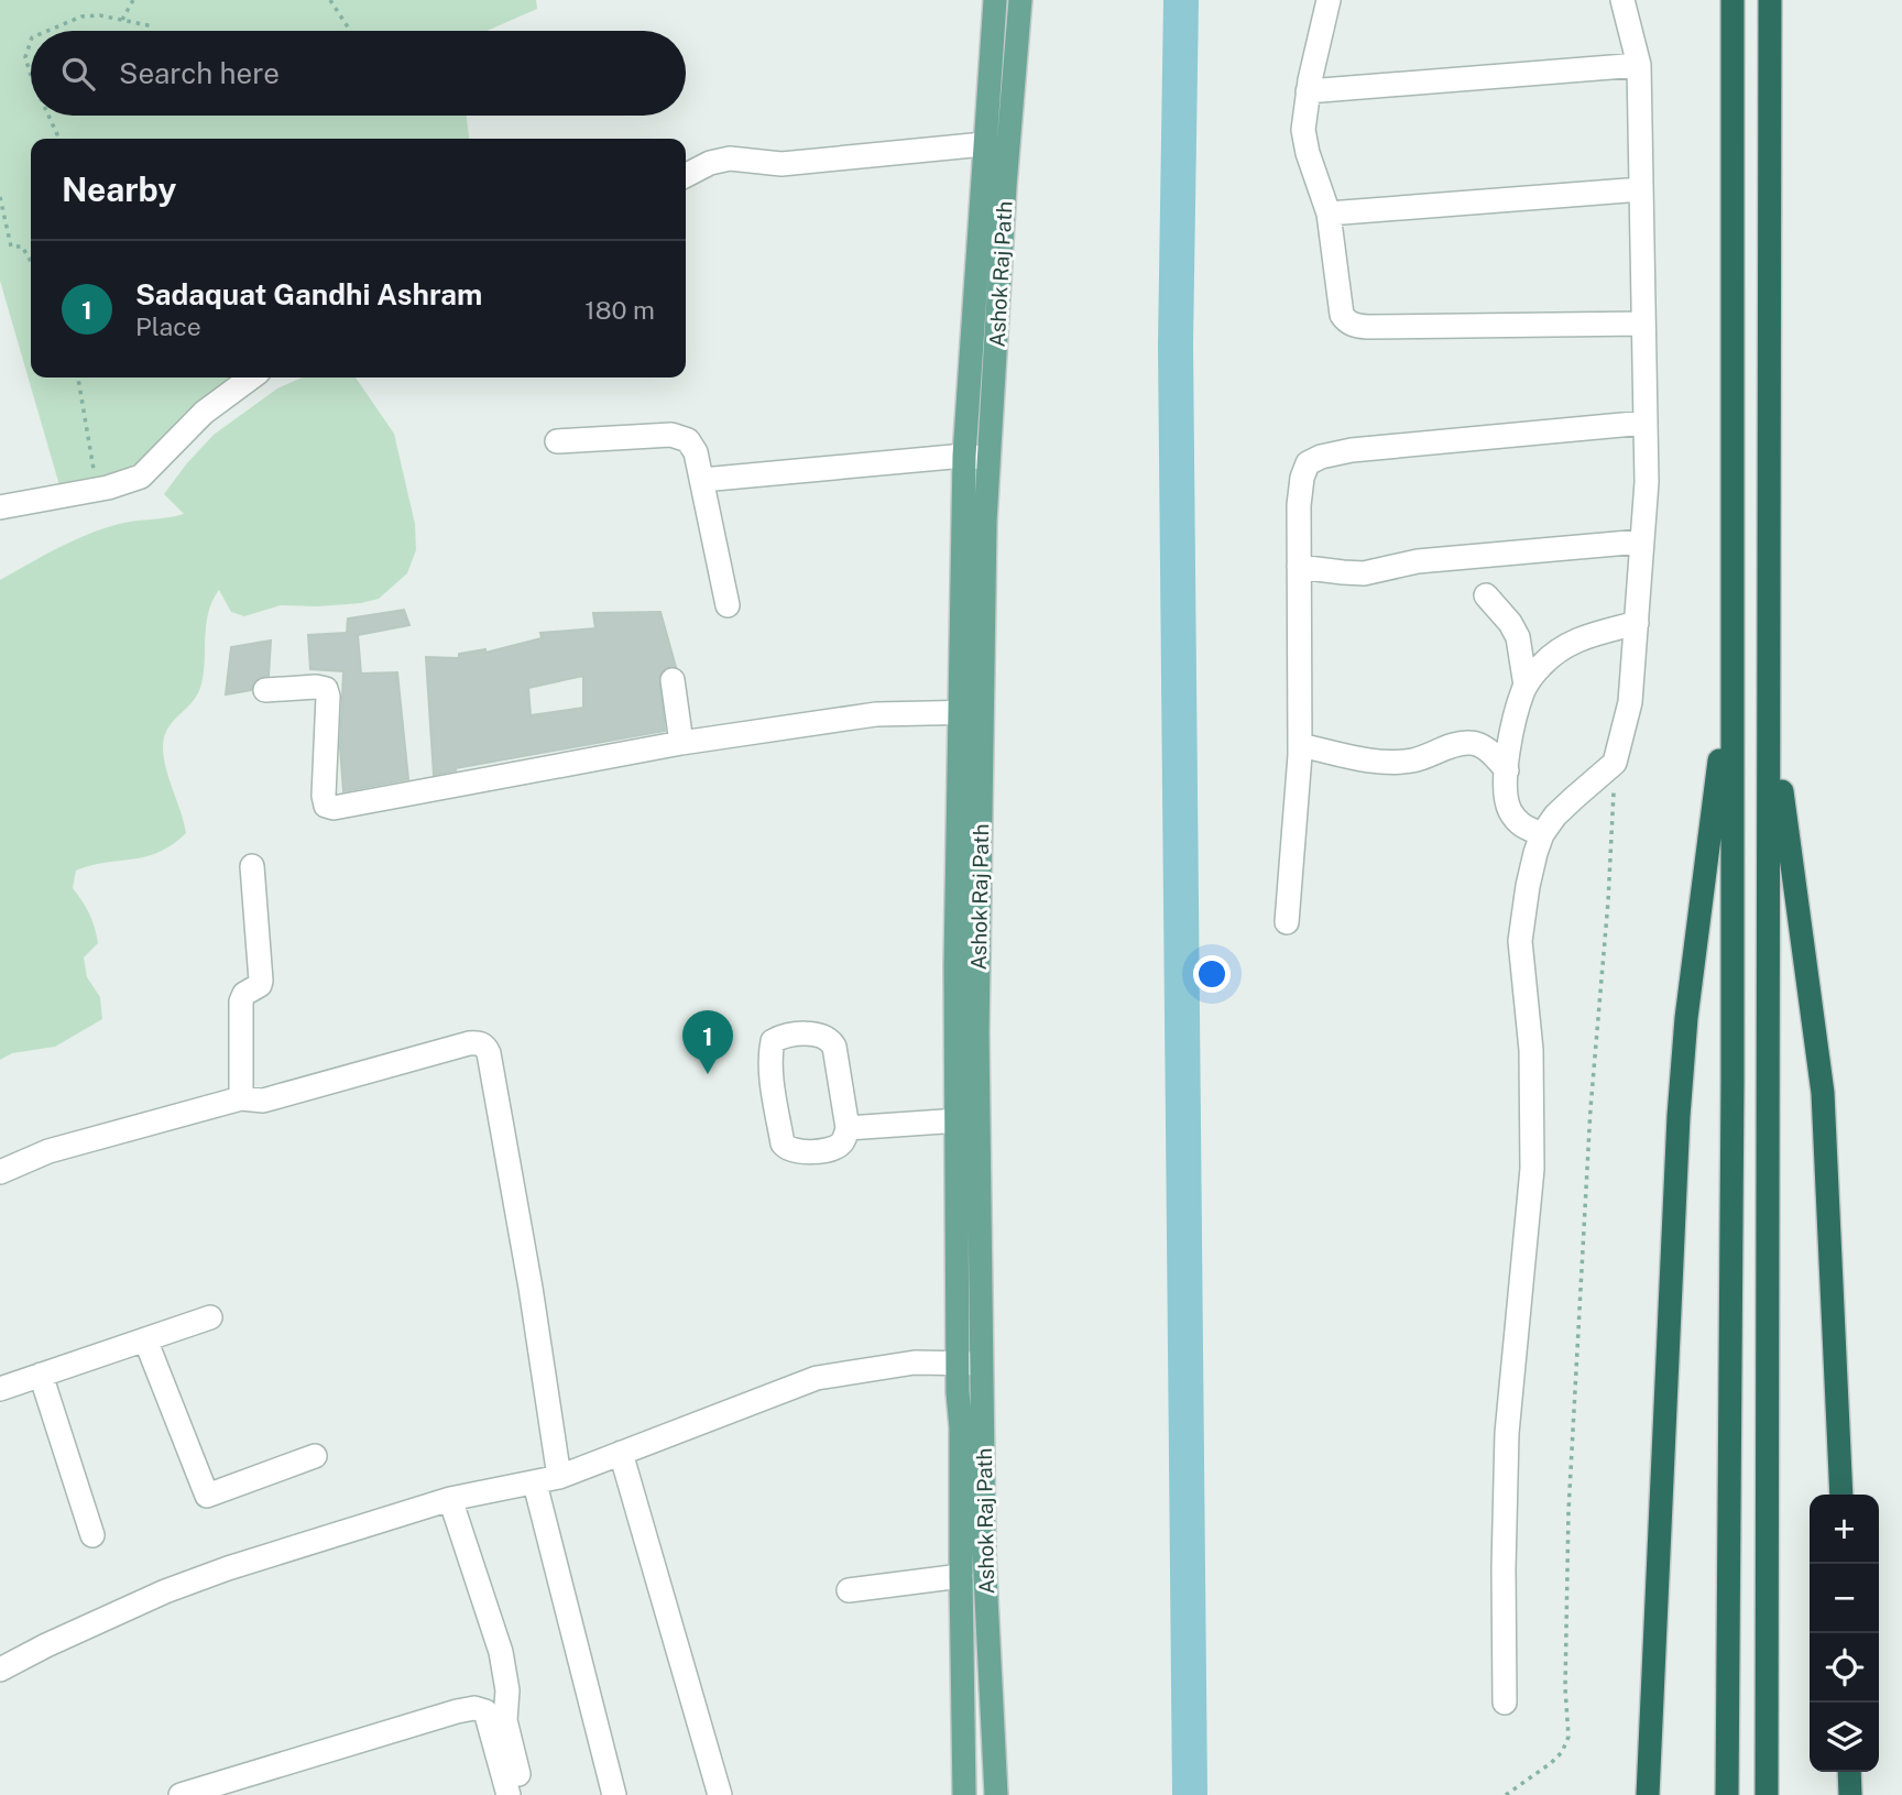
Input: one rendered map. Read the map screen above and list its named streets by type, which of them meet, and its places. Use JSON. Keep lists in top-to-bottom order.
{
  "streets": {
    "main road": ["Ashok Raj Path"]
  },
  "page": {
    "search": "Search here",
    "heading": "Nearby",
    "list": [
      {
        "mark": "1",
        "name": "Sadaquat Gandhi Ashram",
        "note": "Place",
        "value": "180 m"
      }
    ],
    "pins": "1",
    "map_buttons": ["+", "−"]
  }
}
